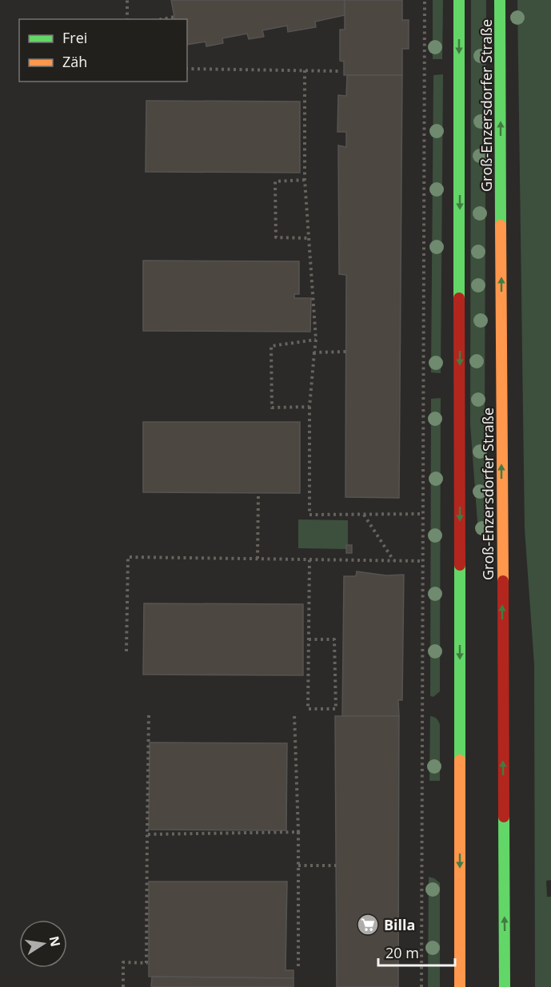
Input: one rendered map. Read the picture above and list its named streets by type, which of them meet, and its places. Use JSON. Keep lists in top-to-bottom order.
{
  "streets": {
    "main road": ["Groß-Enzersdorfer Straße"]
  },
  "places": {
    "supermarket": ["Billa"]
  },
  "legend": ["Frei", "Zäh"],
  "scale_bar": "20 m",
  "north": "right"
}
